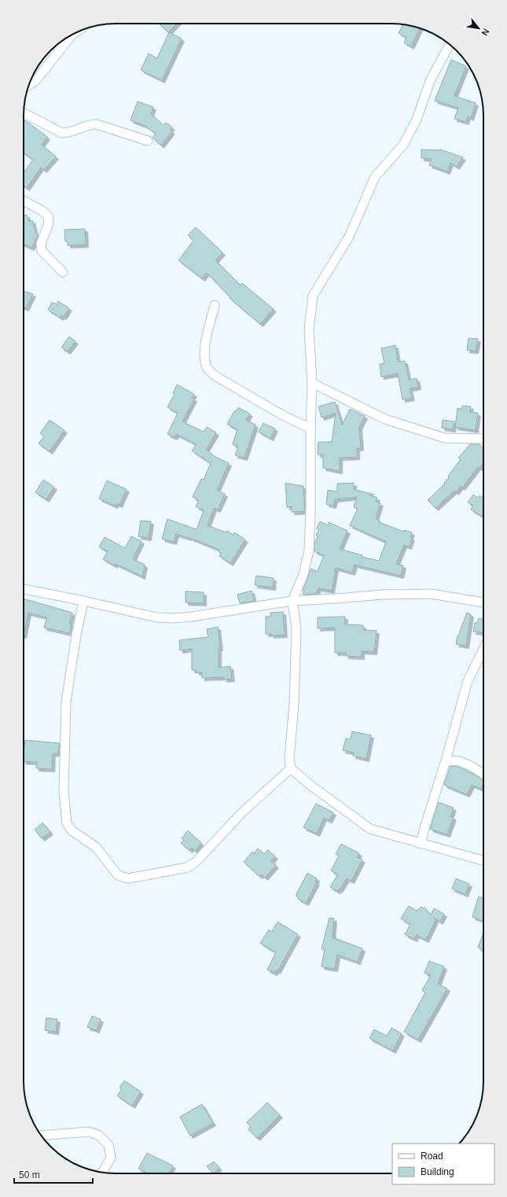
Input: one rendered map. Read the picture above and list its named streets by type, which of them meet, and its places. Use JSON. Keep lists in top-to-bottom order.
{
  "legend": ["Road", "Building"],
  "scale_bar": "50 m",
  "north": "bottom right"
}
